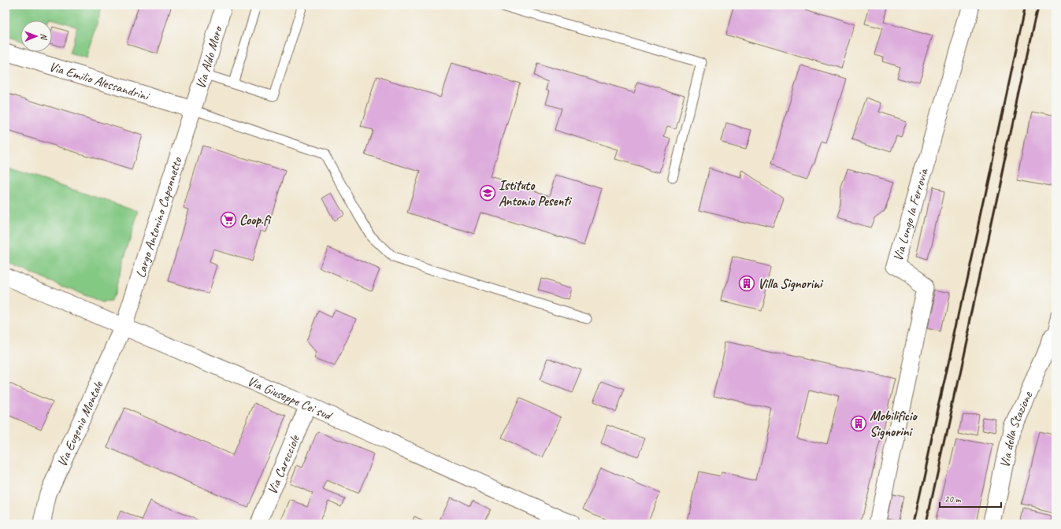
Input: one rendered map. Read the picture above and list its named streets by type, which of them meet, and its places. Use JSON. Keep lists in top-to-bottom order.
{
  "streets": {
    "street": [
      "Via Aldo Moro",
      "Via Emilio Alessandrini",
      "Via Lungo la Ferrovia",
      "Largo Antonino Caponnetto",
      "Via Giuseppe Cei sud",
      "Via Eugenio Montale",
      "Via della Stazione",
      "Via Carecciole"
    ]
  },
  "crossings": [
    ["Via Aldo Moro", "Via Emilio Alessandrini"],
    ["Via Aldo Moro", "Largo Antonino Caponnetto"],
    ["Via Emilio Alessandrini", "Largo Antonino Caponnetto"],
    ["Largo Antonino Caponnetto", "Via Giuseppe Cei sud"],
    ["Largo Antonino Caponnetto", "Via Eugenio Montale"],
    ["Via Giuseppe Cei sud", "Via Eugenio Montale"],
    ["Via Giuseppe Cei sud", "Via Carecciole"]
  ],
  "places": {
    "school or university": ["Istituto Antonio Pesenti"],
    "supermarket": ["Coop.fi"],
    "building": ["Villa Signorini", "Mobilificio Signorini"]
  },
  "scale_bar": "20 m",
  "north": "right"
}
